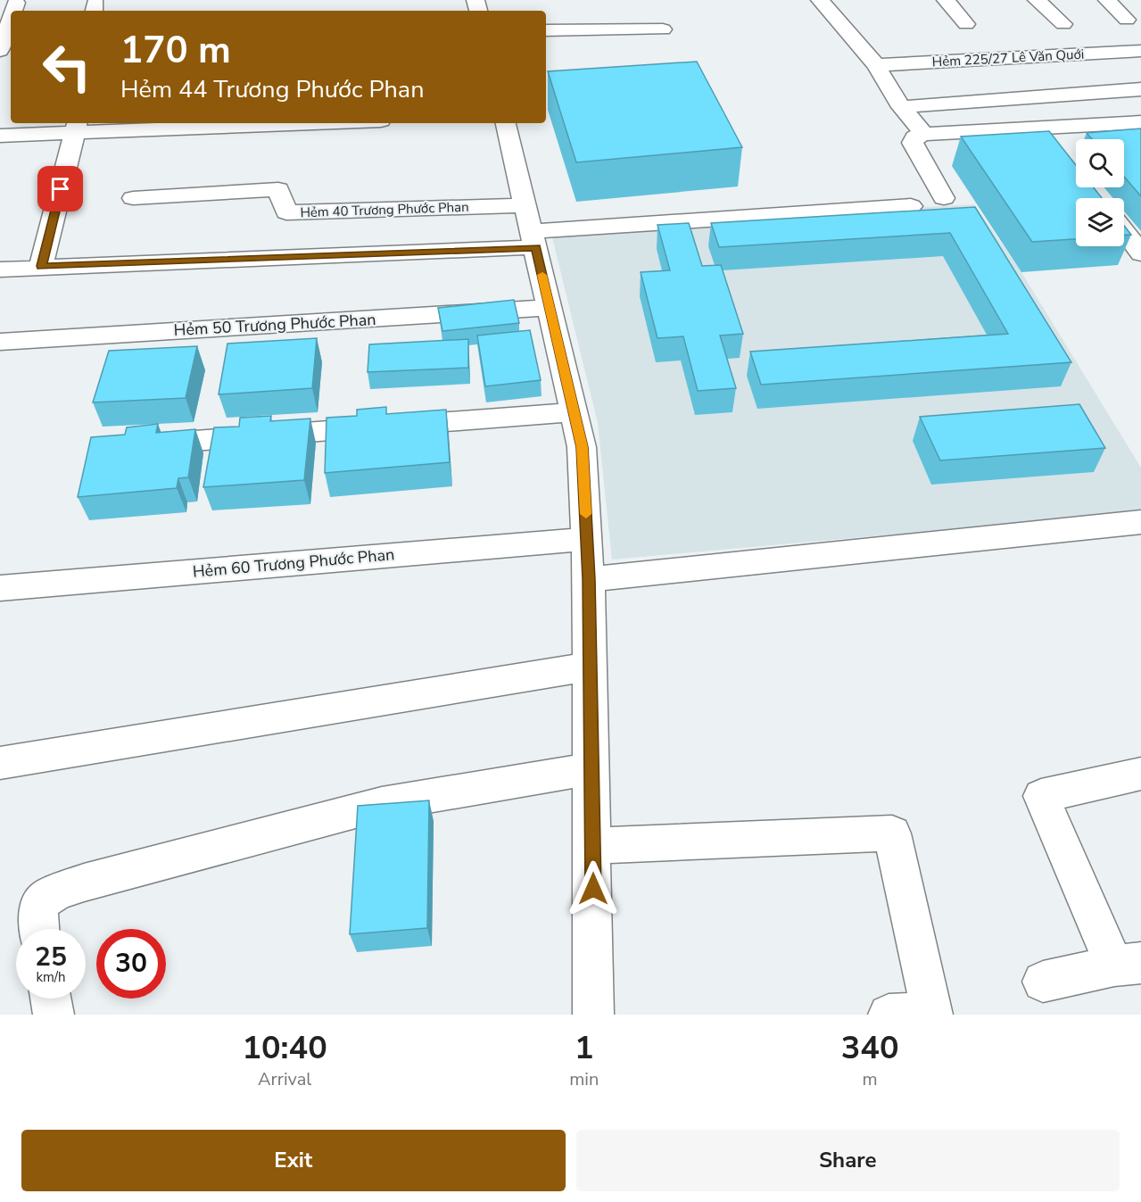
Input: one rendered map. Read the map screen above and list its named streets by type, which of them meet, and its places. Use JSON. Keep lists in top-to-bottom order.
{
  "streets": {
    "street": [
      "Hẻm 225/27 Lê Văn Quới",
      "Hẻm 40 Trương Phước Phan",
      "Hẻm 50 Trương Phước Phan",
      "Hẻm 60 Trương Phước Phan"
    ]
  },
  "page": {
    "turn": ["170 m", "Hẻm 44 Trương Phước Phan"],
    "speed": "25 km/h",
    "limit": "30",
    "eta": [
      "10:40",
      "Arrival",
      "1",
      "min",
      "340",
      "m"
    ],
    "buttons": ["Exit", "Share"]
  }
}
